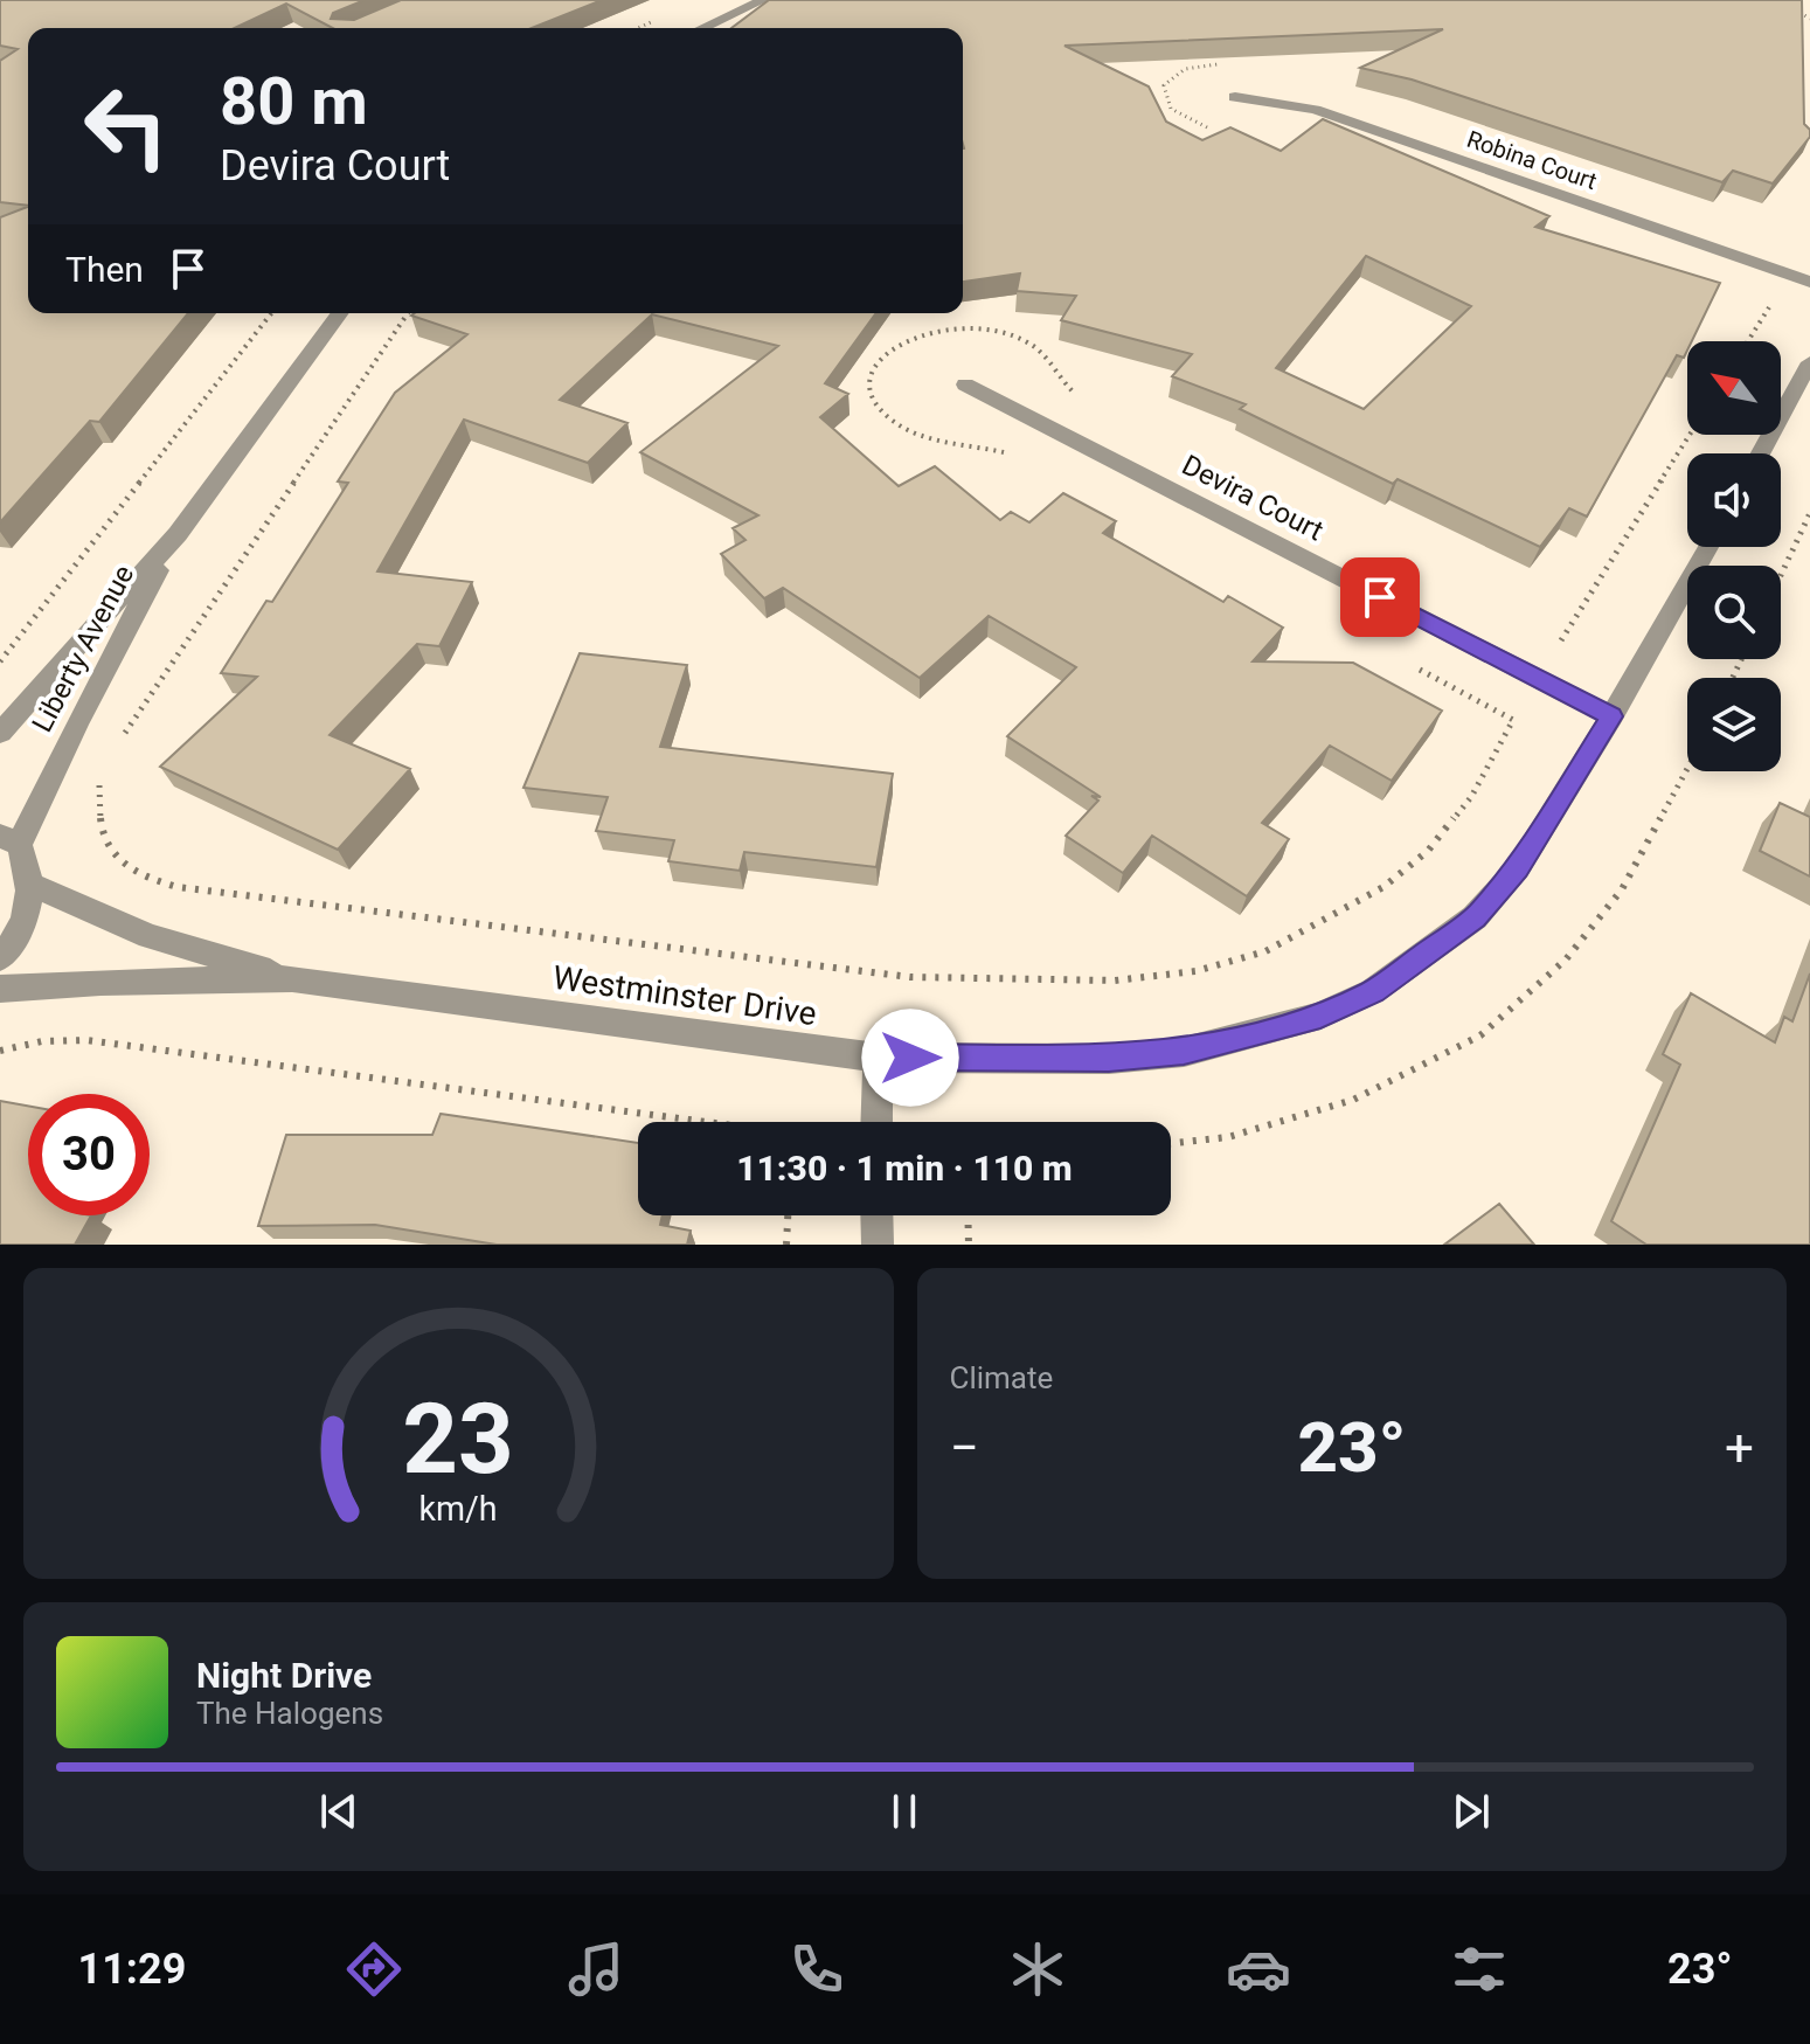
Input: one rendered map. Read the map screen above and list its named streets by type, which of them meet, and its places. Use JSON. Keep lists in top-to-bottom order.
{
  "streets": {
    "street": [
      "Robina Court",
      "Devira Court",
      "Liberty Avenue",
      "Westminster Drive"
    ]
  },
  "crossings": [
    ["Devira Court", "Westminster Drive"]
  ],
  "north": "top left",
  "page": {
    "turn": ["80 m", "Devira Court"],
    "then": "Then",
    "limit": "30",
    "trip": "11:30 · 1 min · 110 m",
    "tile": "Climate",
    "heat": ["−", "23°", "+"],
    "song": ["Night Drive", "The Halogens"],
    "tabs": ["11:29", "23°"],
    "gauge": ["23", "km/h"]
  }
}
